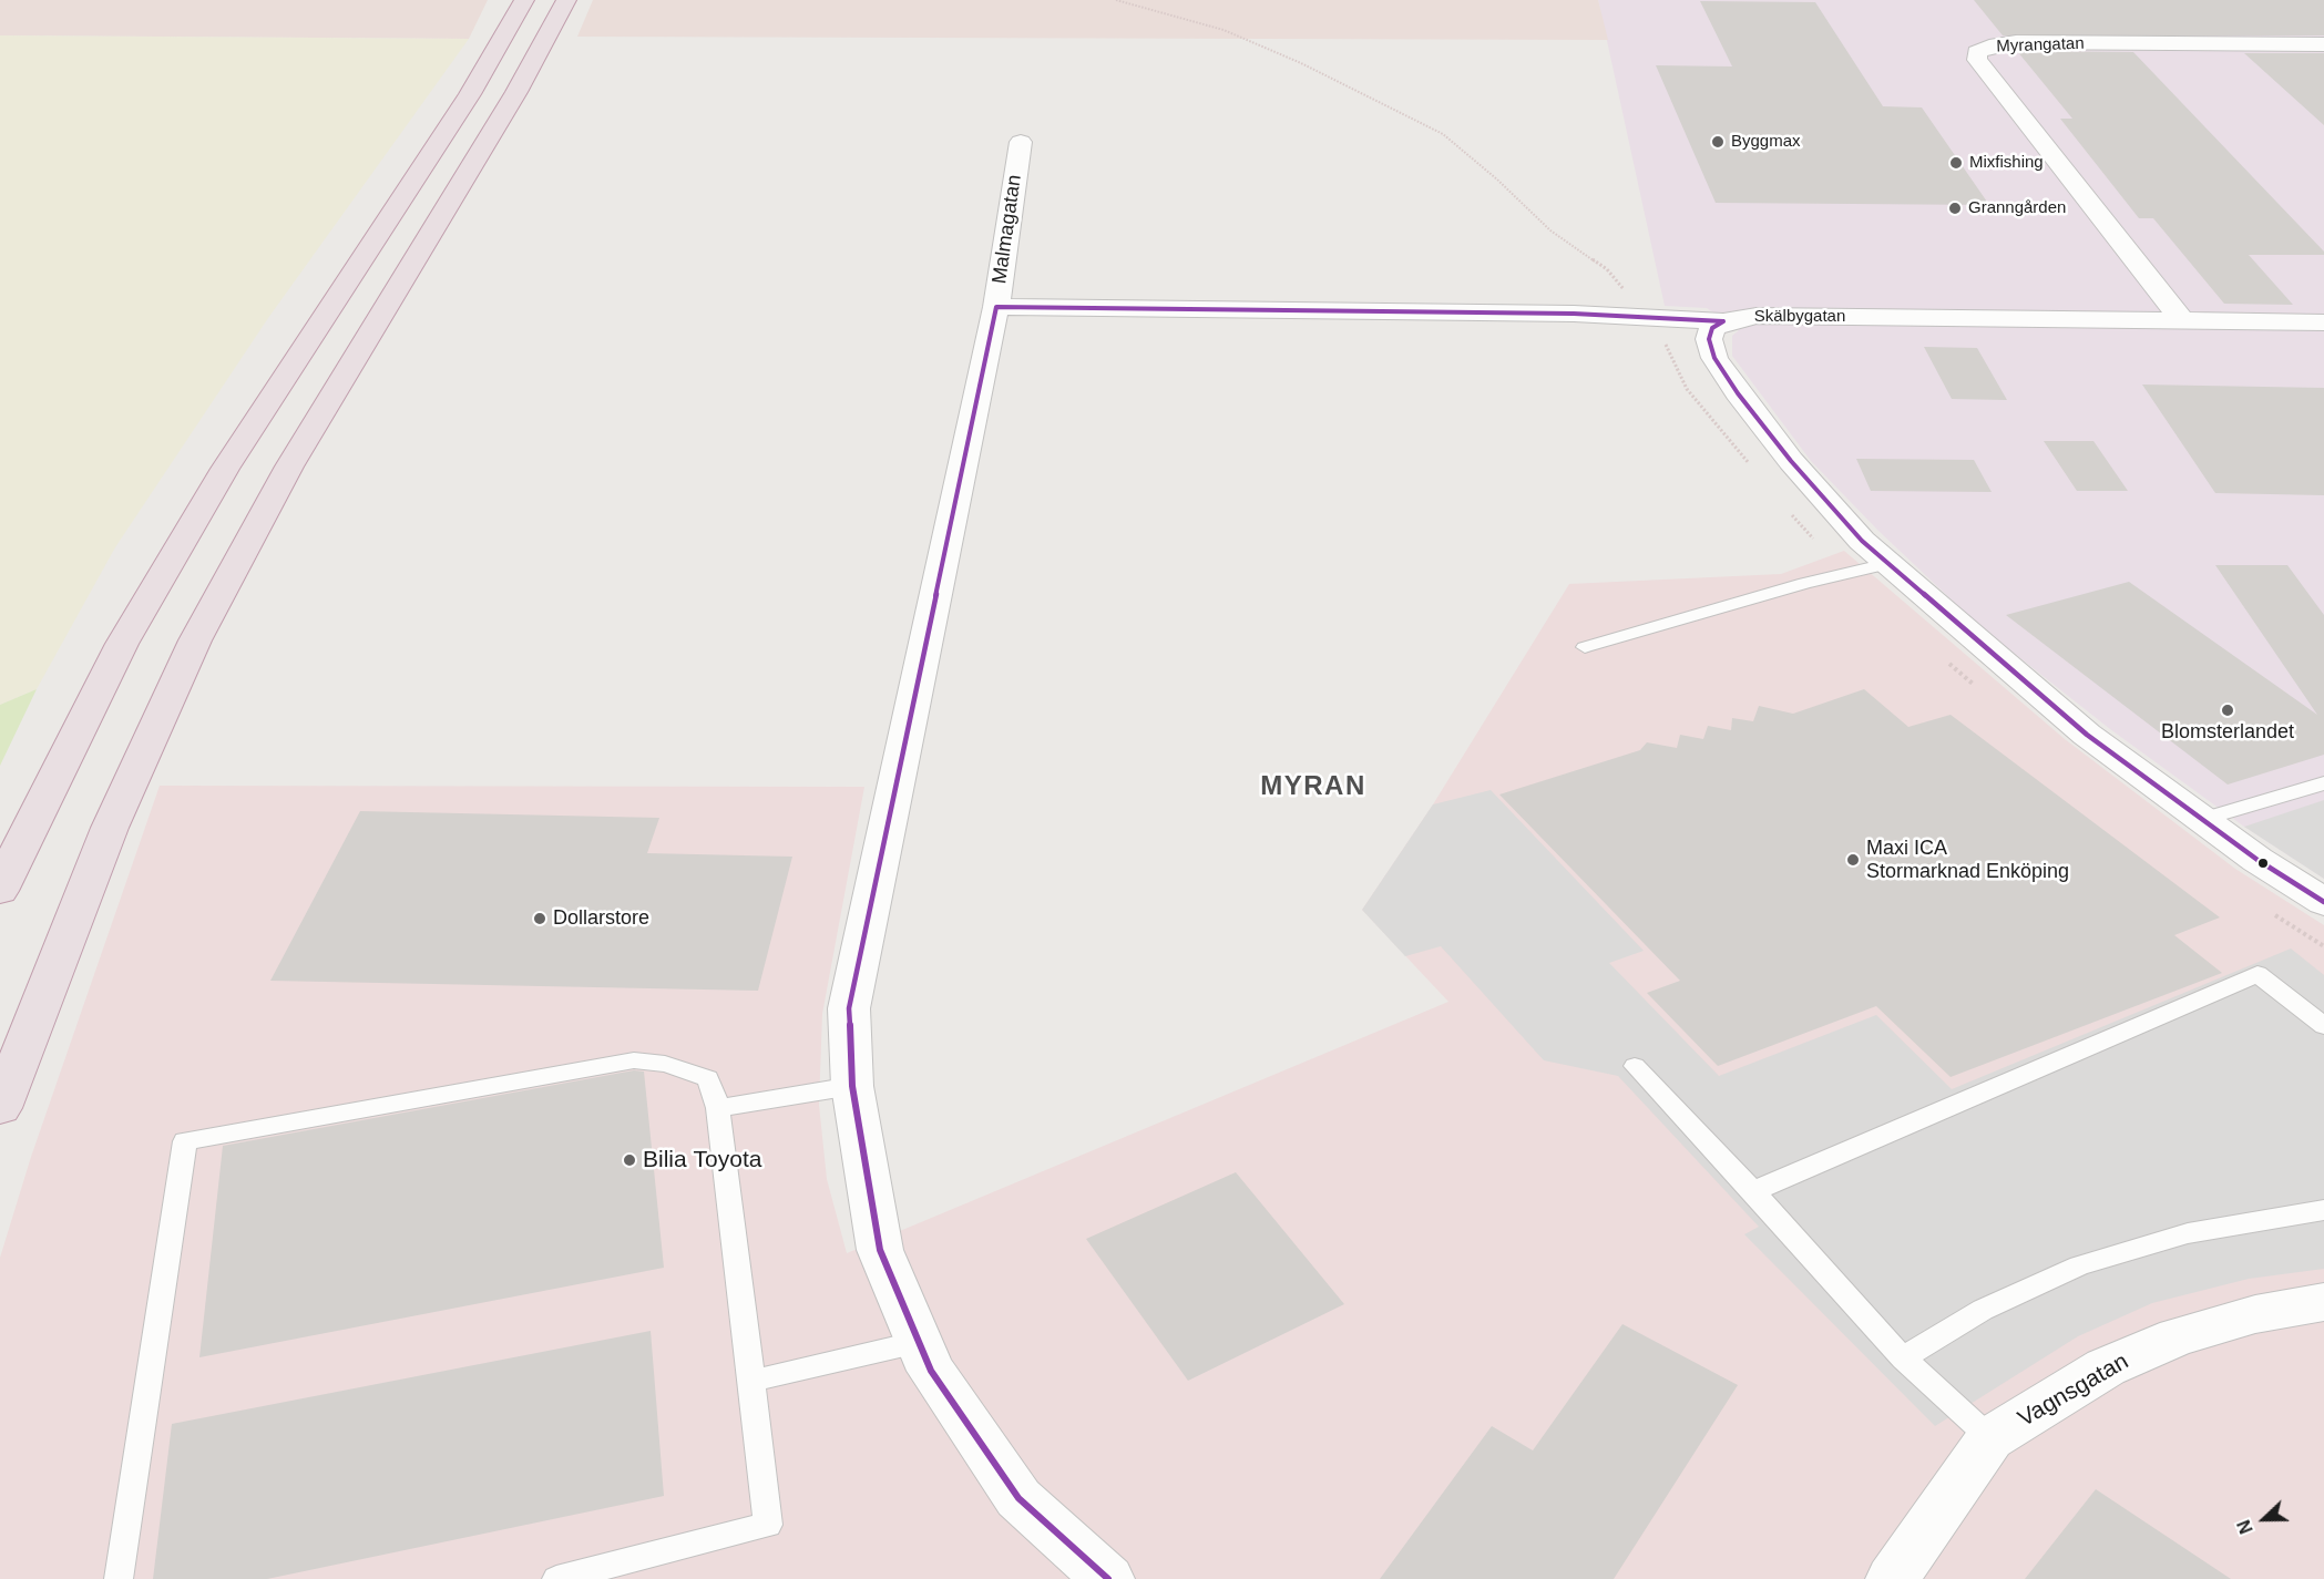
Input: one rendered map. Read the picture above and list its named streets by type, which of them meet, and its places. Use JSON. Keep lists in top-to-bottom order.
{
  "streets": {
    "street": [
      "Myrangatan",
      "Malmagatan",
      "Skälbygatan",
      "Vagnsgatan"
    ]
  },
  "crossings": [
    ["Myrangatan", "Skälbygatan"],
    ["Malmagatan", "Skälbygatan"]
  ],
  "districts": ["MYRAN"],
  "places": [
    "Byggmax",
    "Mixfishing",
    "Granngården",
    "Blomsterlandet",
    "Maxi ICA Stormarknad Enköping",
    "Dollarstore",
    "Bilia Toyota"
  ],
  "north": "left"
}
